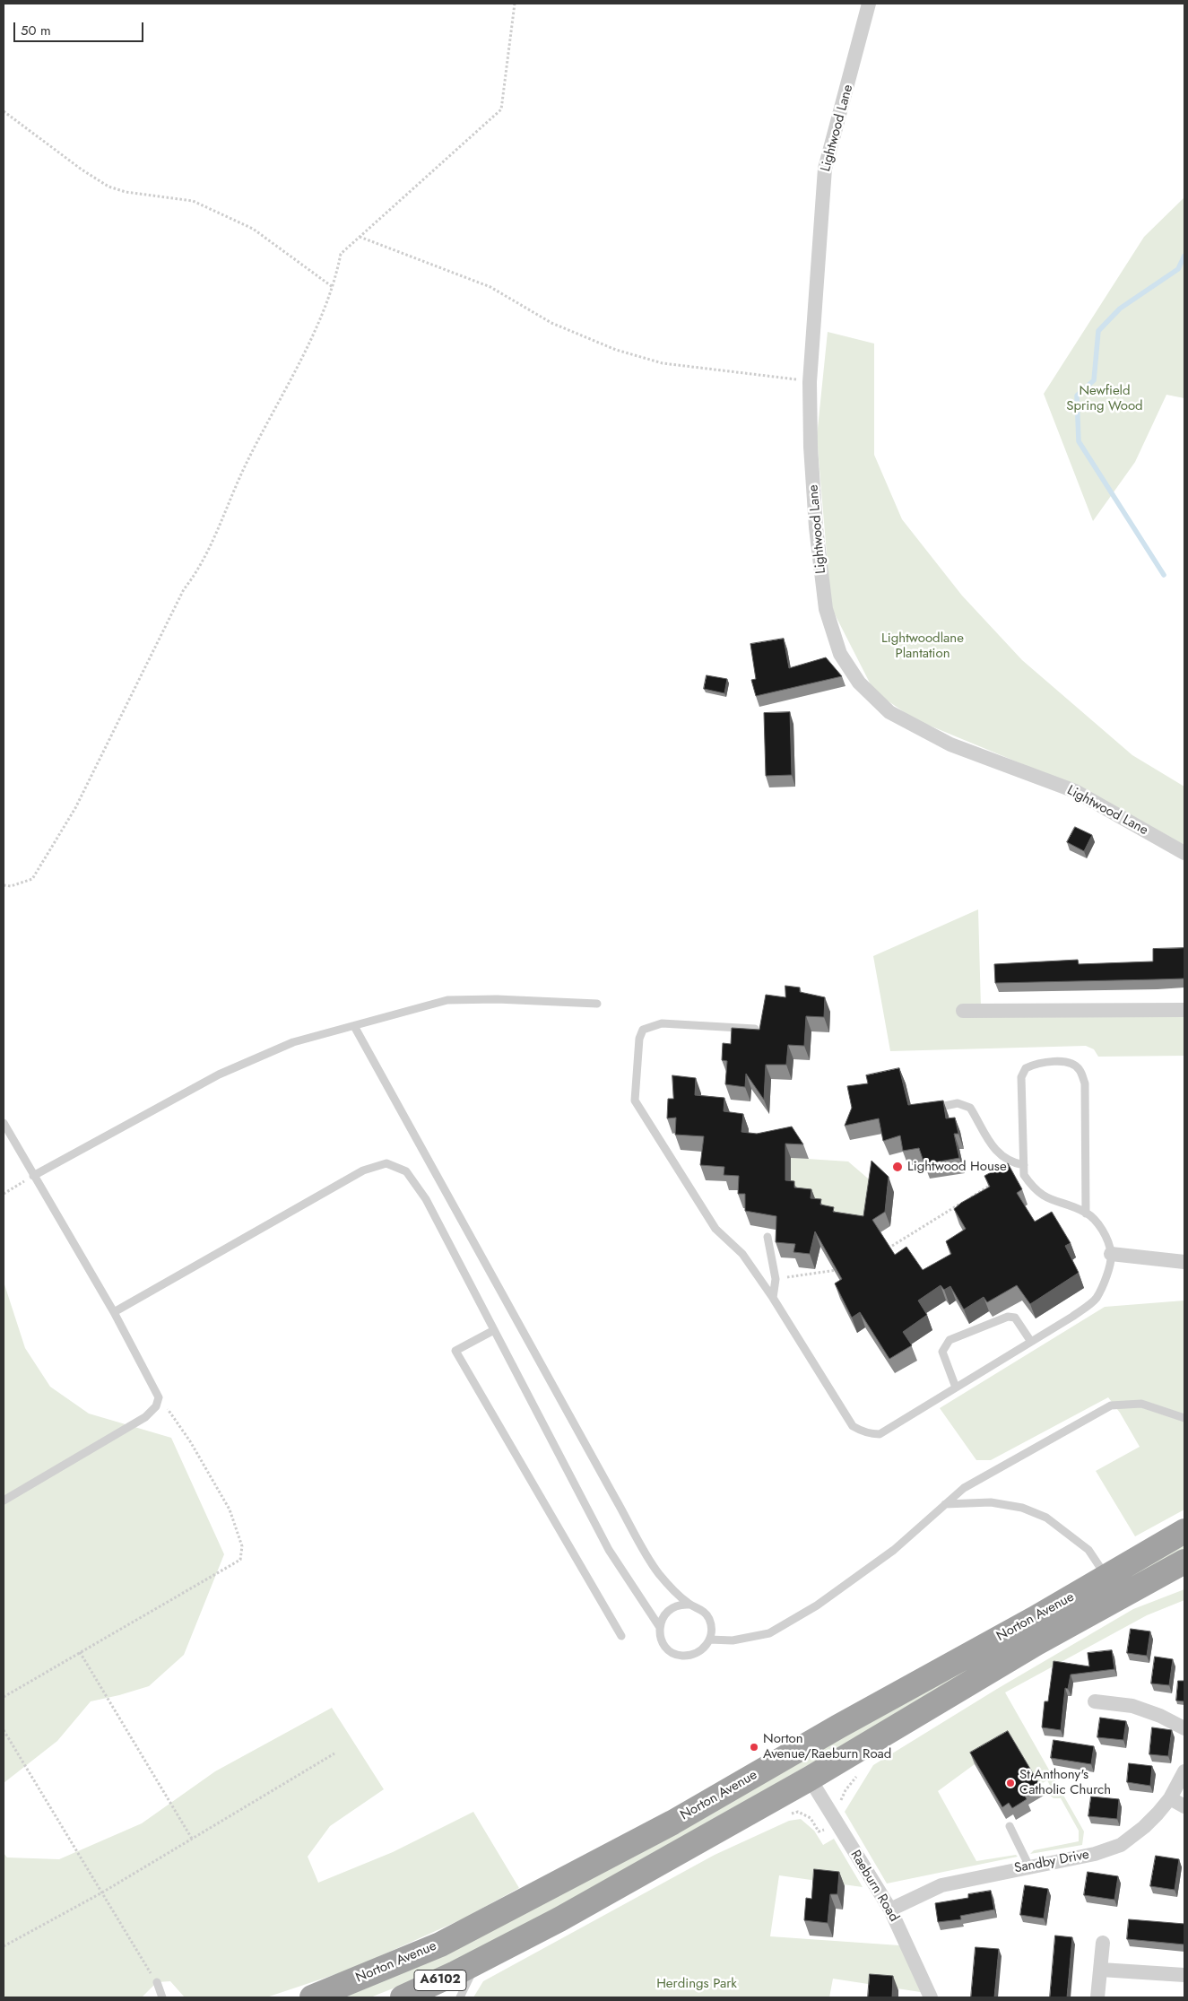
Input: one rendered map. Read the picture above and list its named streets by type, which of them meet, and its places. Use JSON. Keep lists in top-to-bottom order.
{
  "streets": {
    "highway": ["Norton Avenue", "A6102"],
    "street": ["Lightwood Lane", "Sandby Drive", "Raeburn Road"]
  },
  "crossings": [
    ["Norton Avenue", "Raeburn Road"],
    ["Sandby Drive", "Raeburn Road"]
  ],
  "parks": ["Newfield Spring Wood", "Lightwoodlane Plantation", "Herdings Park"],
  "places": ["Lightwood House", "Norton Avenue/Raeburn Road", "St Anthony's Catholic Church"],
  "scale_bar": "50 m"
}
